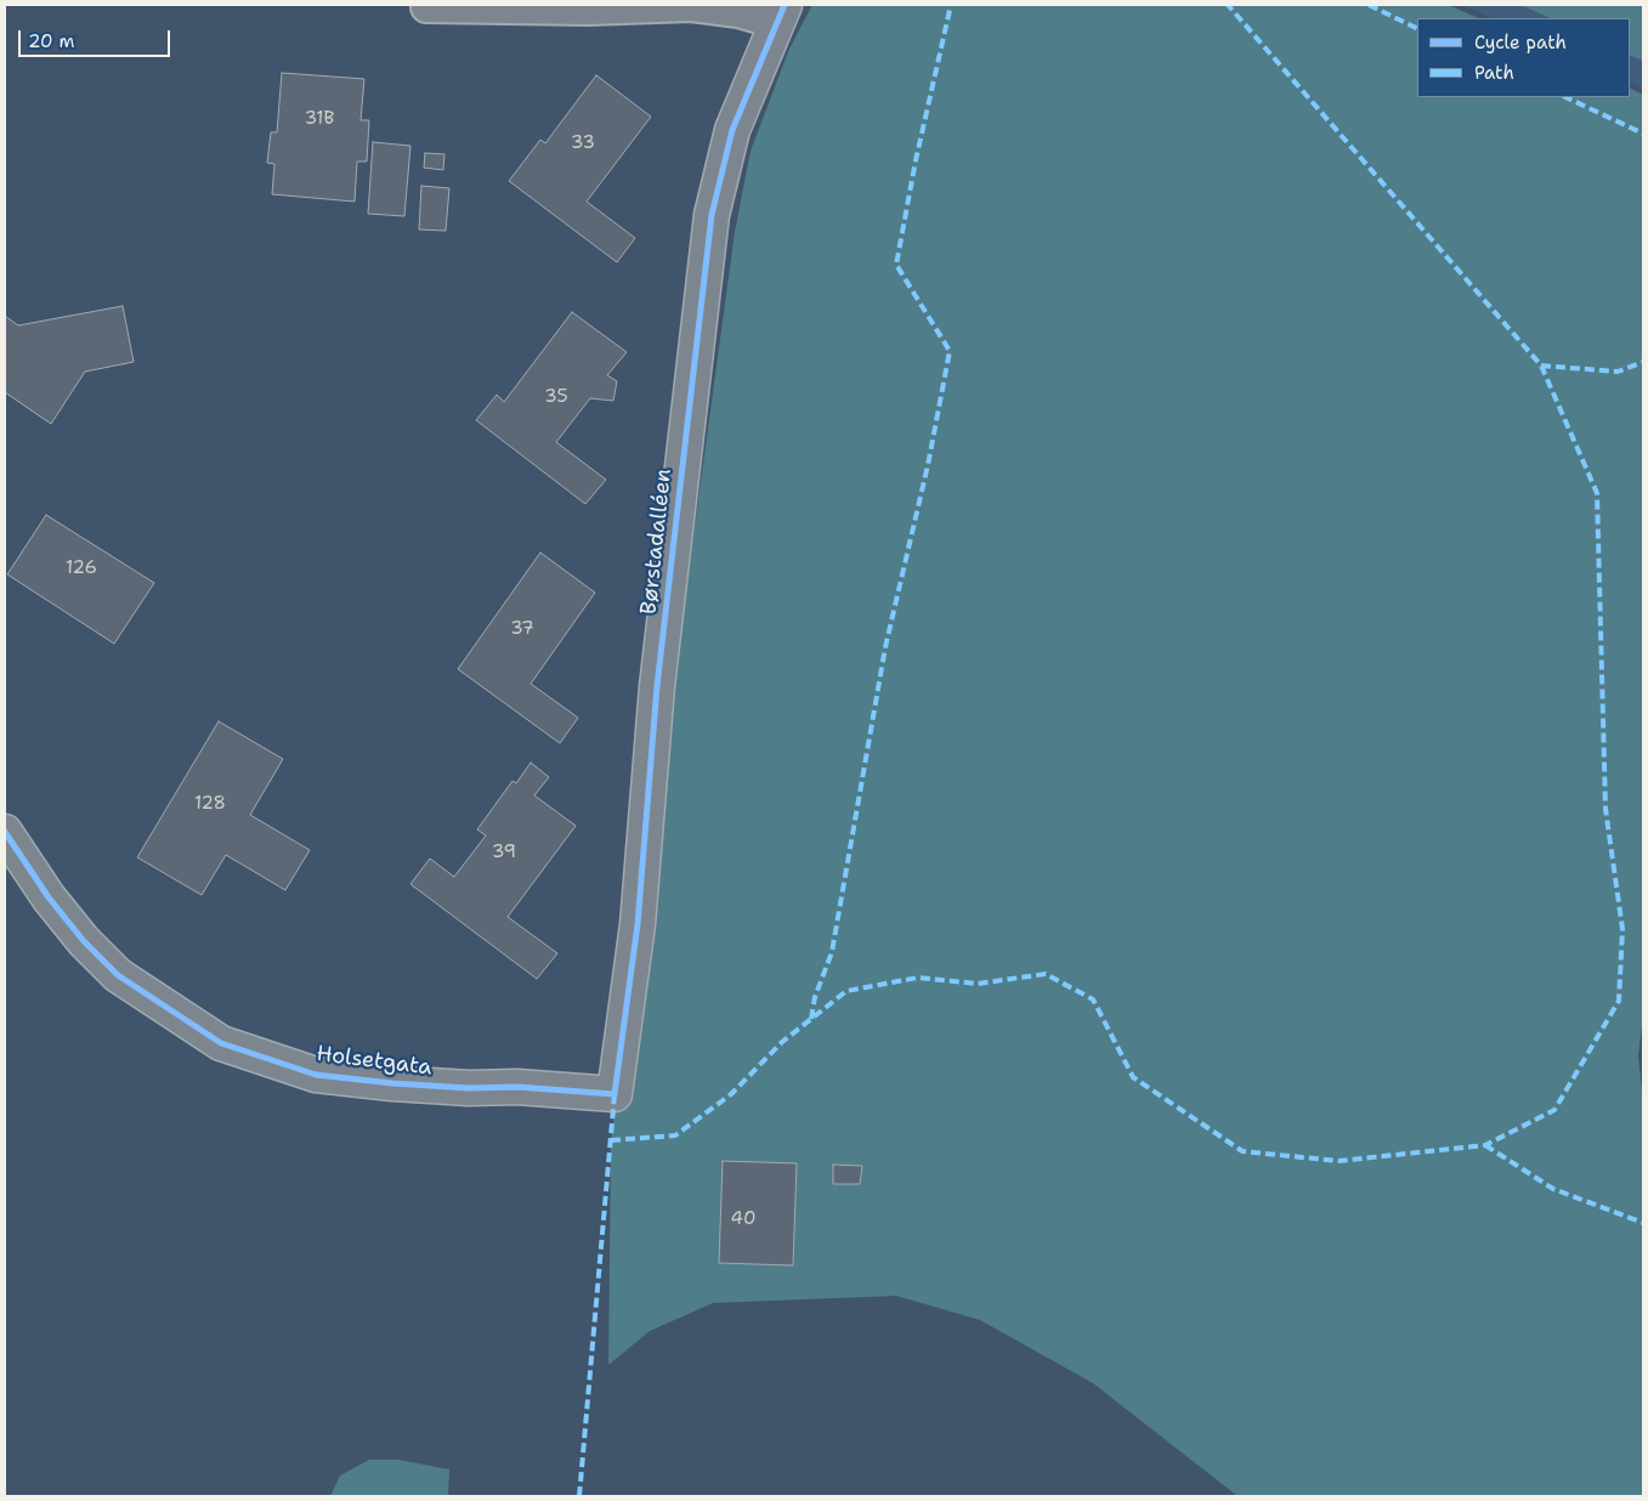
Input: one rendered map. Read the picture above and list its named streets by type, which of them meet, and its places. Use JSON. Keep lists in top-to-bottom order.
{
  "streets": {
    "street": ["Børstadalléen", "Holsetgata"]
  },
  "crossings": [
    ["Børstadalléen", "Holsetgata"]
  ],
  "house_numbers": [
    "31B",
    "33",
    "35",
    "126",
    "37",
    "128",
    "39",
    "40"
  ],
  "legend": ["Cycle path", "Path"],
  "scale_bar": "20 m"
}
